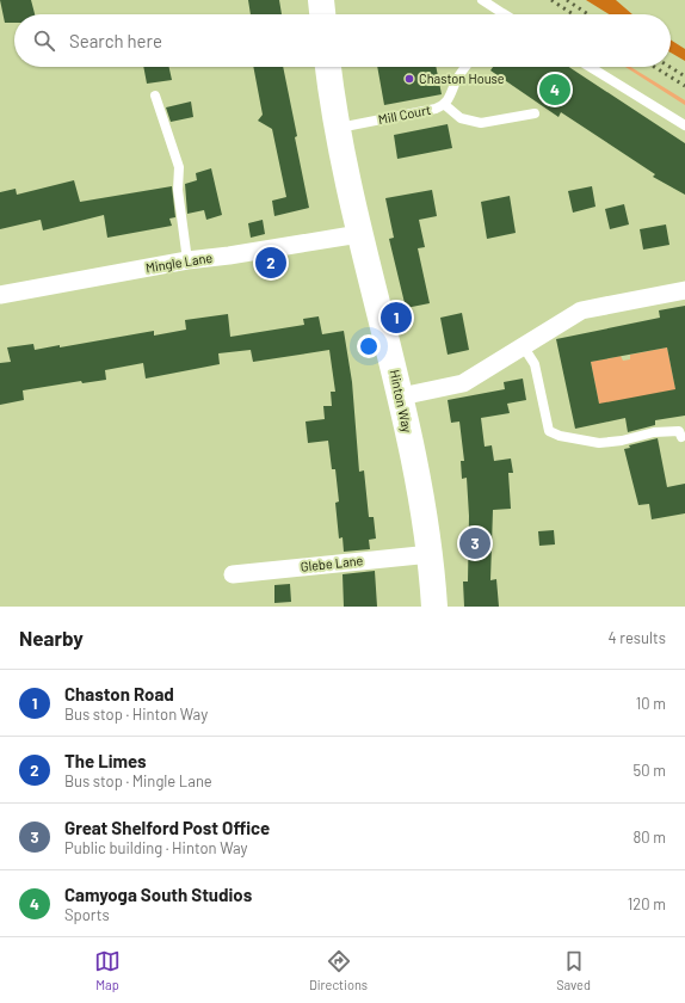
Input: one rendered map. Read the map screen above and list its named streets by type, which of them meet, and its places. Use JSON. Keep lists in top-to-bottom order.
{
  "streets": {
    "street": ["Mingle Lane", "Hinton Way", "Glebe Lane"],
    "lane": ["Mill Court"]
  },
  "crossings": [
    ["Mill Court", "Hinton Way"],
    ["Mingle Lane", "Hinton Way"],
    ["Hinton Way", "Glebe Lane"]
  ],
  "places": ["Chaston House"],
  "page": {
    "search": "Search here",
    "pins": [
      "4",
      "2",
      "1",
      "3"
    ],
    "heading": ["Nearby", "4 results"],
    "list": [
      {
        "mark": "1",
        "name": "Chaston Road",
        "note": "Bus stop · Hinton Way",
        "value": "10 m"
      },
      {
        "mark": "2",
        "name": "The Limes",
        "note": "Bus stop · Mingle Lane",
        "value": "50 m"
      },
      {
        "mark": "3",
        "name": "Great Shelford Post Office",
        "note": "Public building · Hinton Way",
        "value": "80 m"
      },
      {
        "mark": "4",
        "name": "Camyoga South Studios",
        "note": "Sports",
        "value": "120 m"
      }
    ],
    "nav": ["Map", "Directions", "Saved"]
  }
}
